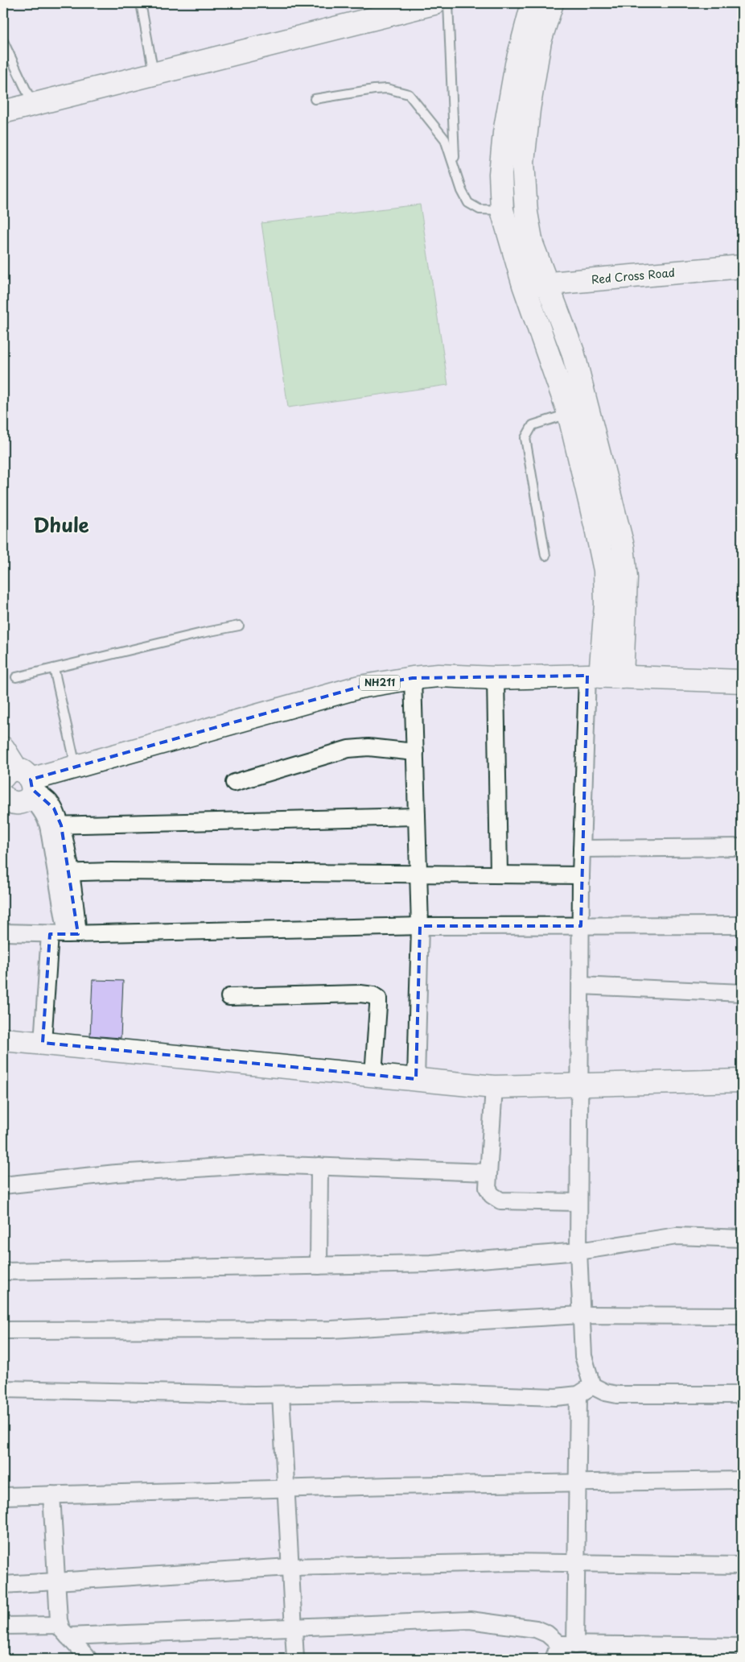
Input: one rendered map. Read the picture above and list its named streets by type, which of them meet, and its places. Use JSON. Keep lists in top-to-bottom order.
{
  "streets": {
    "street": ["Red Cross Road", "NH211"]
  },
  "districts": ["Dhule"]
}
